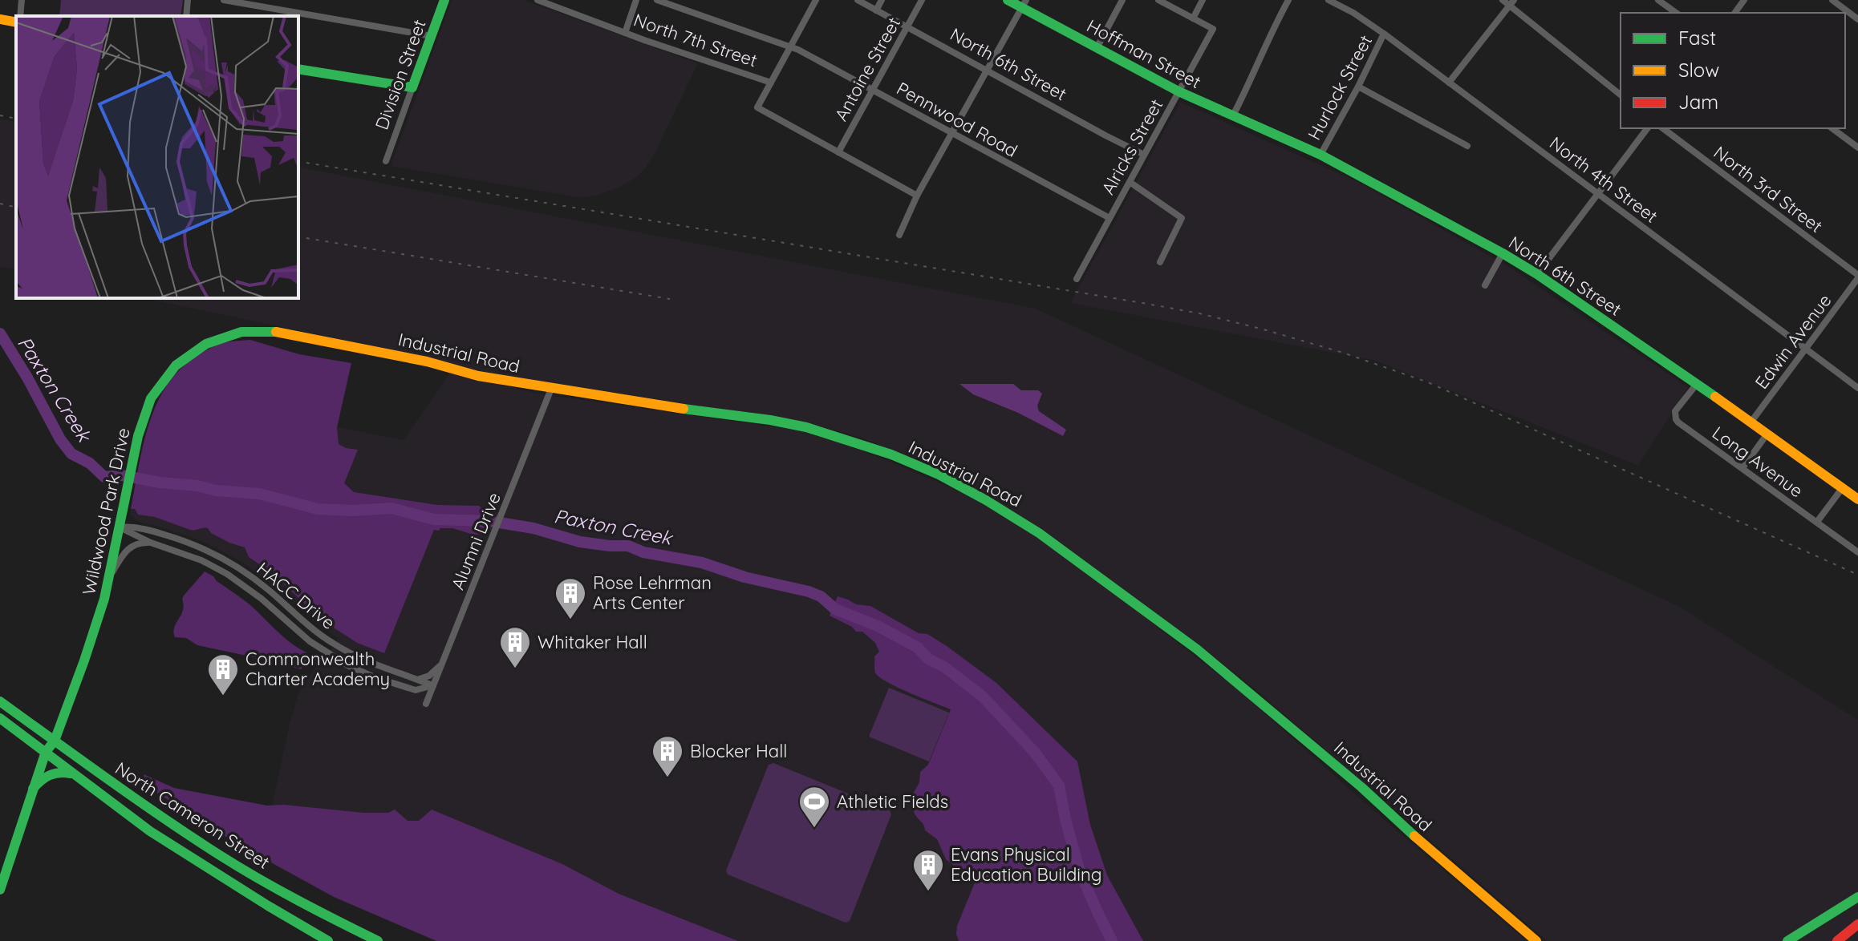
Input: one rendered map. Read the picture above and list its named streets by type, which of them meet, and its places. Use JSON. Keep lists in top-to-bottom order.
{
  "streets": {
    "main road": [
      "Hoffman Street",
      "North 6th Street",
      "Division Street",
      "Industrial Road",
      "Wildwood Park Drive",
      "North Cameron Street"
    ],
    "street": [
      "North 7th Street",
      "Antoine Street",
      "Hurlock Street",
      "Pennwood Road",
      "Alricks Street",
      "North 4th Street",
      "North 3rd Street",
      "Edwin Avenue",
      "Long Avenue",
      "Alumni Drive",
      "HACC Drive"
    ]
  },
  "crossings": [
    ["Hoffman Street", "North 6th Street"],
    ["Hoffman Street", "Alricks Street"],
    ["North 6th Street", "Antoine Street"],
    ["North 6th Street", "Hurlock Street"],
    ["North 6th Street", "Alricks Street"],
    ["North 6th Street", "Edwin Avenue"],
    ["North 6th Street", "Long Avenue"],
    ["Antoine Street", "Pennwood Road"],
    ["Hurlock Street", "North 4th Street"],
    ["Pennwood Road", "Alricks Street"],
    ["North 4th Street", "Edwin Avenue"],
    ["North 3rd Street", "Edwin Avenue"],
    ["Industrial Road", "Wildwood Park Drive"],
    ["Industrial Road", "Alumni Drive"],
    ["Wildwood Park Drive", "HACC Drive"],
    ["Wildwood Park Drive", "North Cameron Street"],
    ["Alumni Drive", "HACC Drive"]
  ],
  "water": ["Paxton Creek"],
  "places": {
    "building": [
      "Rose Lehrman Arts Center",
      "Whitaker Hall",
      "Commonwealth Charter Academy",
      "Blocker Hall",
      "Evans Physical Education Building"
    ],
    "sports": ["Athletic Fields"]
  },
  "legend": ["Fast", "Slow", "Jam"]
}
